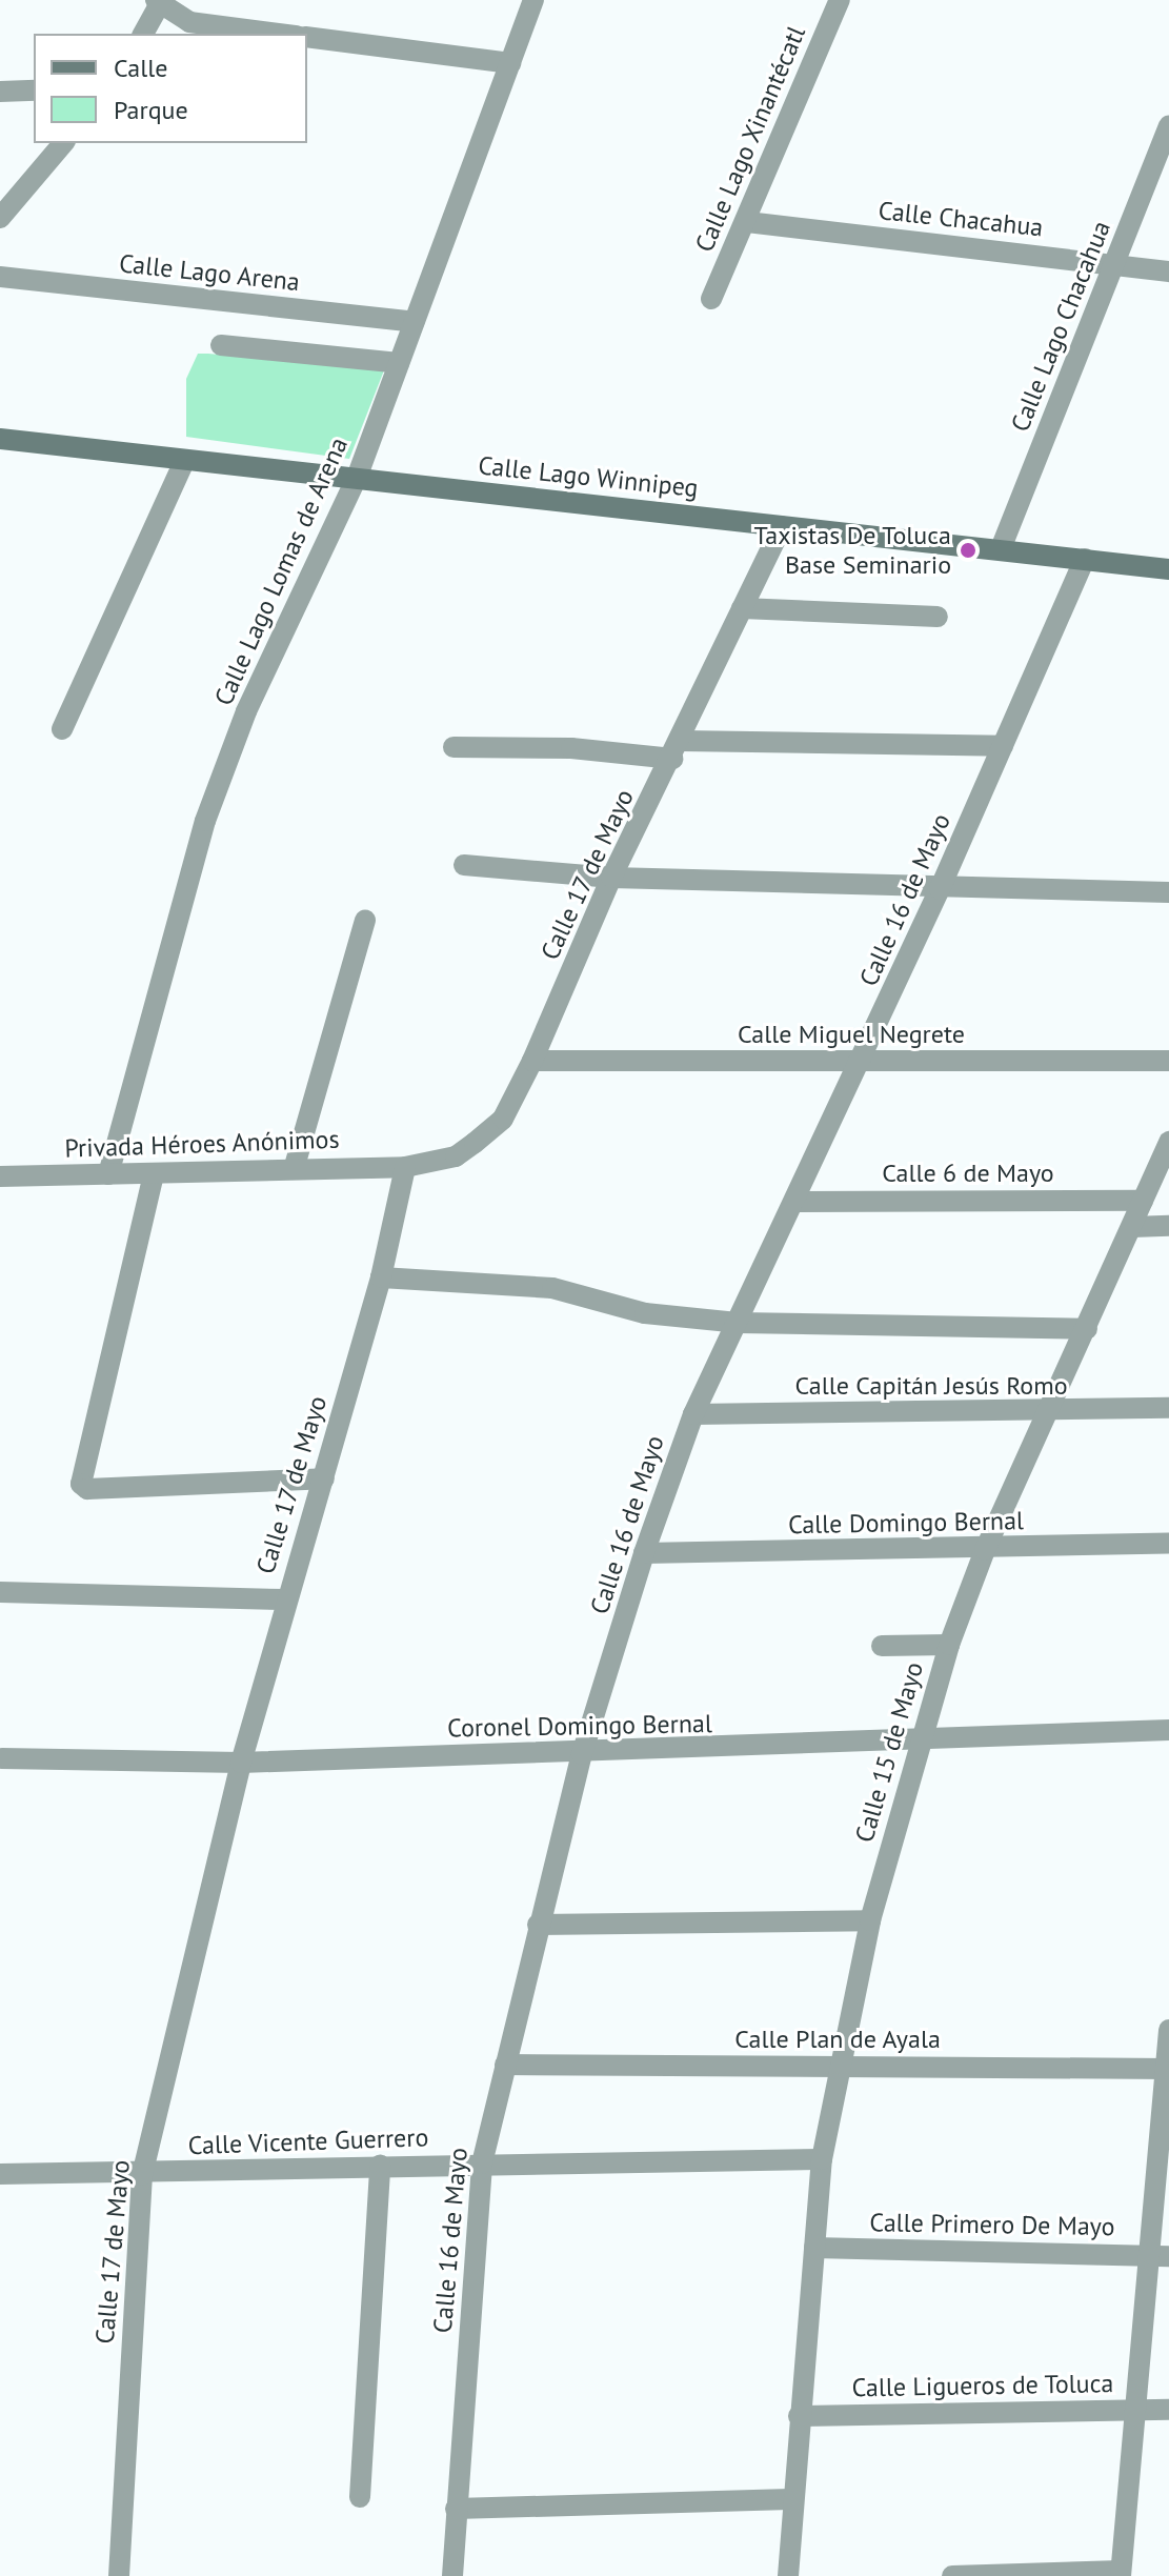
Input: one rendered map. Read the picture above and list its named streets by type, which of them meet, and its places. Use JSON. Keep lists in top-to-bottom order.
{
  "streets": {
    "main road": ["Calle Lago Winnipeg"],
    "street": [
      "Calle Lago Xinantécatl",
      "Calle Chacahua",
      "Calle Lago Arena",
      "Calle Lago Chacahua",
      "Calle Lago Lomas de Arena",
      "Calle 17 de Mayo",
      "Calle 16 de Mayo",
      "Calle Miguel Negrete",
      "Privada Héroes Anónimos",
      "Calle 6 de Mayo",
      "Calle Capitán Jesús Romo",
      "Calle Domingo Bernal",
      "Coronel Domingo Bernal",
      "Calle 15 de Mayo",
      "Calle Plan de Ayala",
      "Calle Vicente Guerrero",
      "Calle Primero De Mayo",
      "Calle Ligueros de Toluca"
    ]
  },
  "crossings": [
    ["Calle Lago Xinantécatl", "Calle Chacahua"],
    ["Calle Chacahua", "Calle Lago Chacahua"],
    ["Calle Lago Arena", "Calle Lago Lomas de Arena"],
    ["Calle Lago Chacahua", "Calle Lago Winnipeg"],
    ["Calle Lago Winnipeg", "Calle Lago Lomas de Arena"],
    ["Calle Lago Winnipeg", "Calle 17 de Mayo"],
    ["Calle Lago Winnipeg", "Calle 16 de Mayo"],
    ["Calle Lago Lomas de Arena", "Privada Héroes Anónimos"],
    ["Calle 17 de Mayo", "Calle Miguel Negrete"],
    ["Calle 17 de Mayo", "Privada Héroes Anónimos"],
    ["Calle 17 de Mayo", "Coronel Domingo Bernal"],
    ["Calle 17 de Mayo", "Calle Vicente Guerrero"],
    ["Calle 16 de Mayo", "Calle Miguel Negrete"],
    ["Calle 16 de Mayo", "Calle 6 de Mayo"],
    ["Calle 16 de Mayo", "Calle Capitán Jesús Romo"],
    ["Calle 16 de Mayo", "Calle Domingo Bernal"],
    ["Calle 16 de Mayo", "Coronel Domingo Bernal"],
    ["Calle 16 de Mayo", "Calle Plan de Ayala"],
    ["Calle 16 de Mayo", "Calle Vicente Guerrero"],
    ["Calle 6 de Mayo", "Calle 15 de Mayo"],
    ["Calle Capitán Jesús Romo", "Calle 15 de Mayo"],
    ["Calle Domingo Bernal", "Calle 15 de Mayo"],
    ["Coronel Domingo Bernal", "Calle 15 de Mayo"],
    ["Calle 15 de Mayo", "Calle Plan de Ayala"],
    ["Calle 15 de Mayo", "Calle Vicente Guerrero"],
    ["Calle 15 de Mayo", "Calle Primero De Mayo"],
    ["Calle 15 de Mayo", "Calle Ligueros de Toluca"]
  ],
  "places": ["Taxistas De Toluca Base Seminario"],
  "legend": ["Calle", "Parque"]
}
